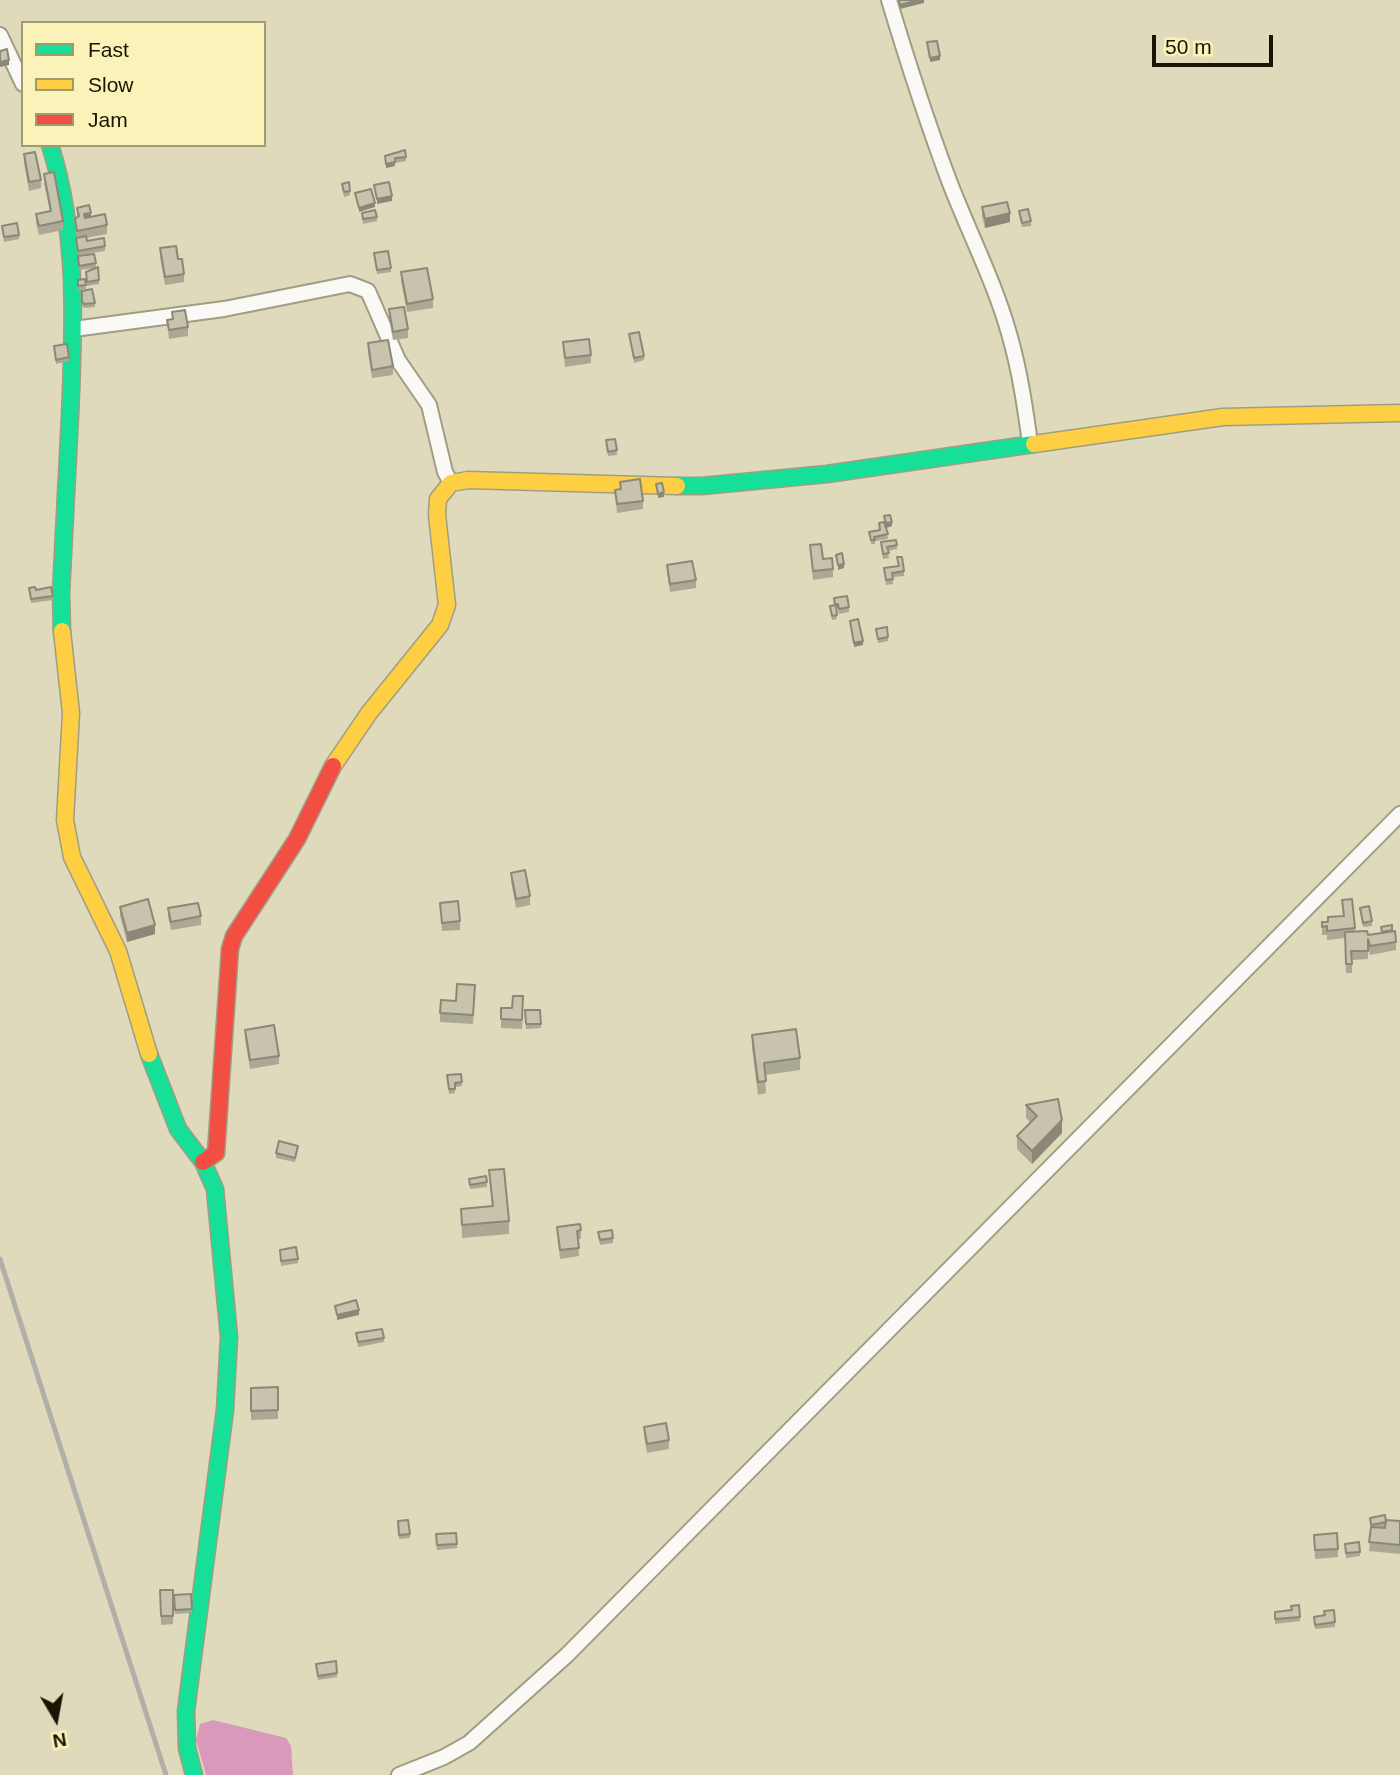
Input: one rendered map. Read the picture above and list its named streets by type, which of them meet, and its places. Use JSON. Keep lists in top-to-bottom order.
{
  "legend": ["Fast", "Slow", "Jam"],
  "scale_bar": "50 m",
  "north": "bottom"
}
